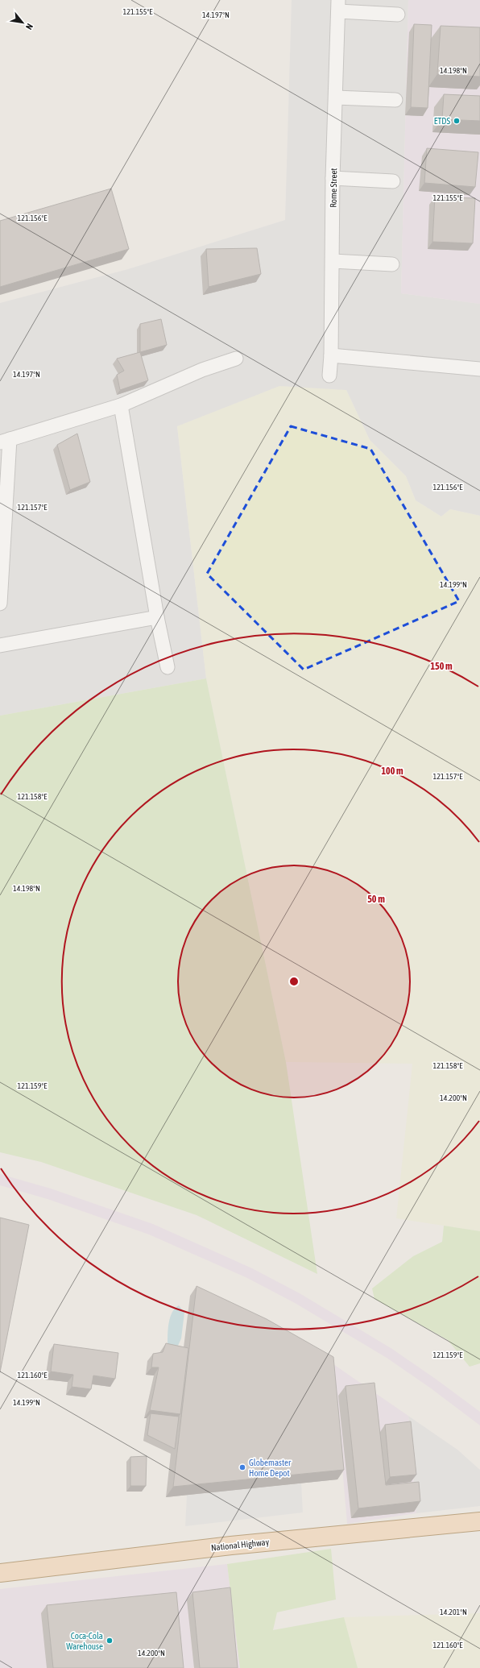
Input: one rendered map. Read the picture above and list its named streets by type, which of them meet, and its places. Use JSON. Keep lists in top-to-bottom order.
{
  "streets": {
    "main road": ["National Highway"],
    "street": ["Rome Street"]
  },
  "places": ["ETDS", "Globemaster Home Depot", "Coca-Cola Warehouse"],
  "north": "bottom right",
  "coordinates": [
    "121.155°E",
    "14.197°N",
    "14.198°N",
    "121.156°E",
    "121.157°E",
    "14.199°N",
    "121.158°E",
    "121.159°E",
    "14.200°N",
    "121.160°E",
    "14.201°N"
  ],
  "rings": ["150 m", "100 m", "50 m"]
}
